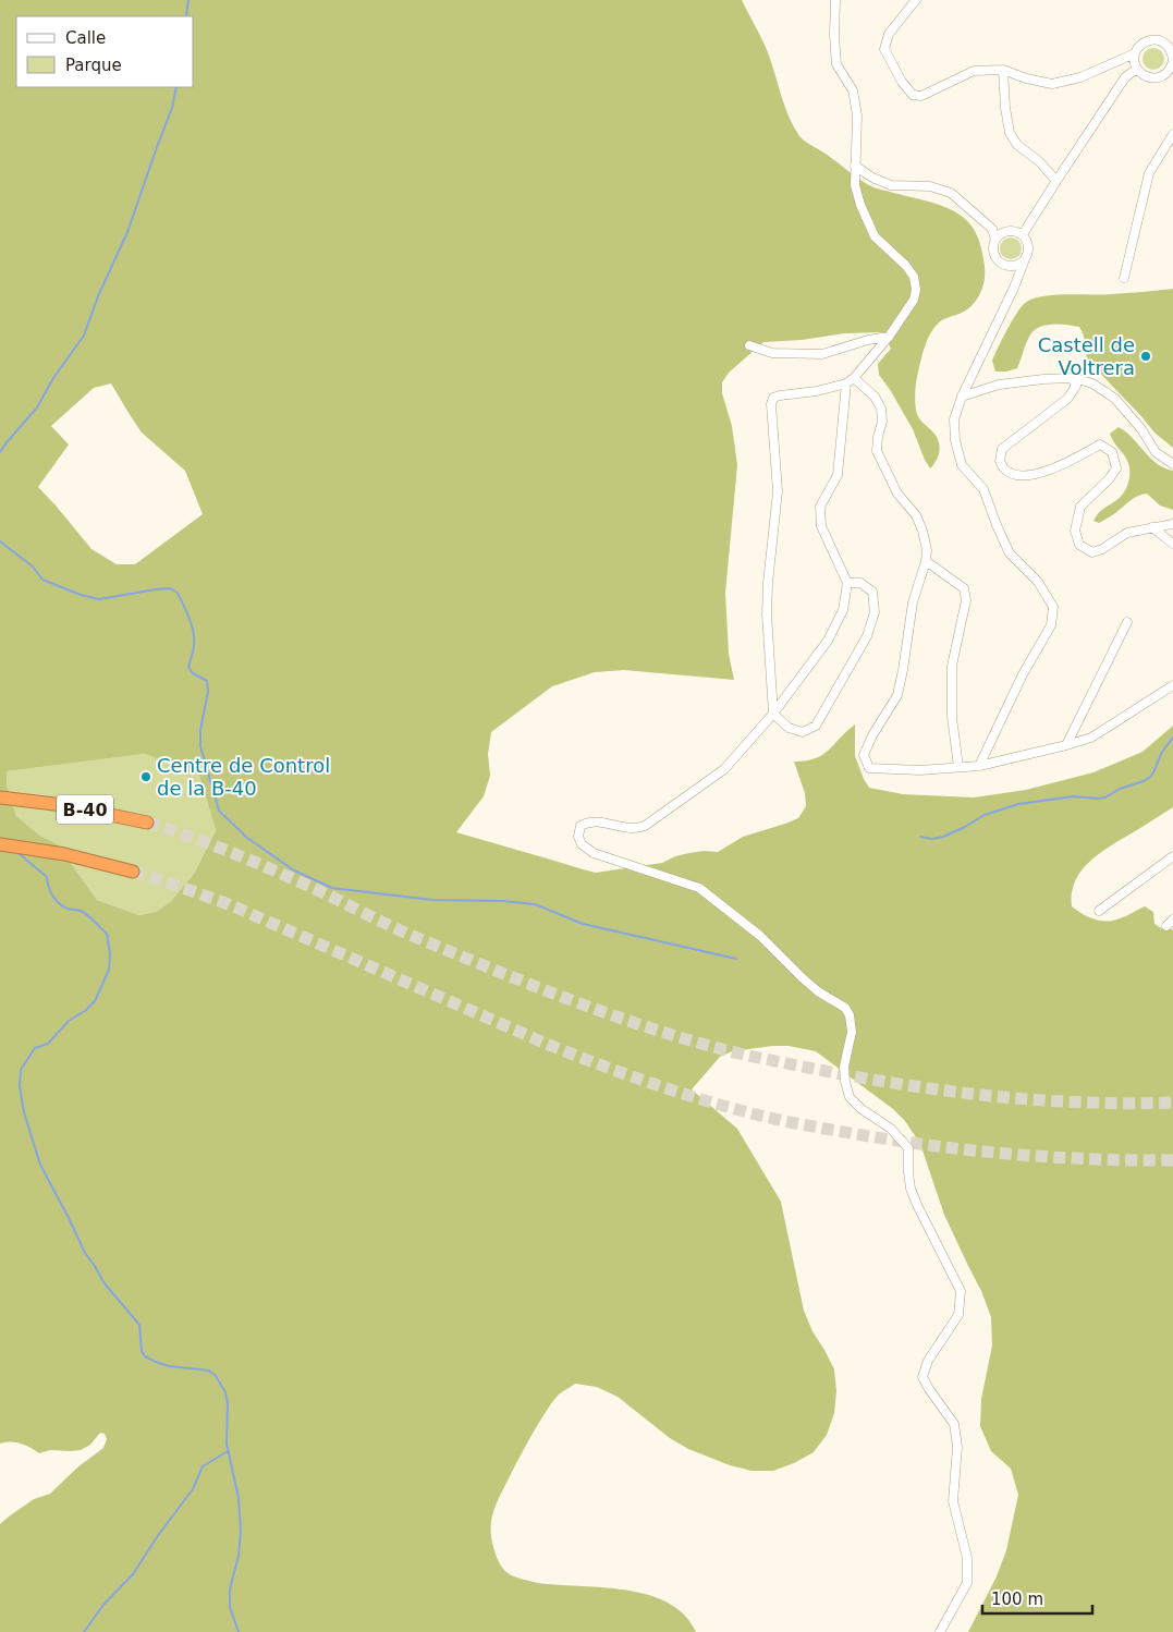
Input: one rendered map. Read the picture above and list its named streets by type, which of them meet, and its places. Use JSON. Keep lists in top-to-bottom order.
{
  "streets": {
    "highway": ["B-40"]
  },
  "places": ["Castell de Voltrera", "Centre de Control de la B-40"],
  "legend": ["Calle", "Parque"],
  "scale_bar": "100 m"
}
